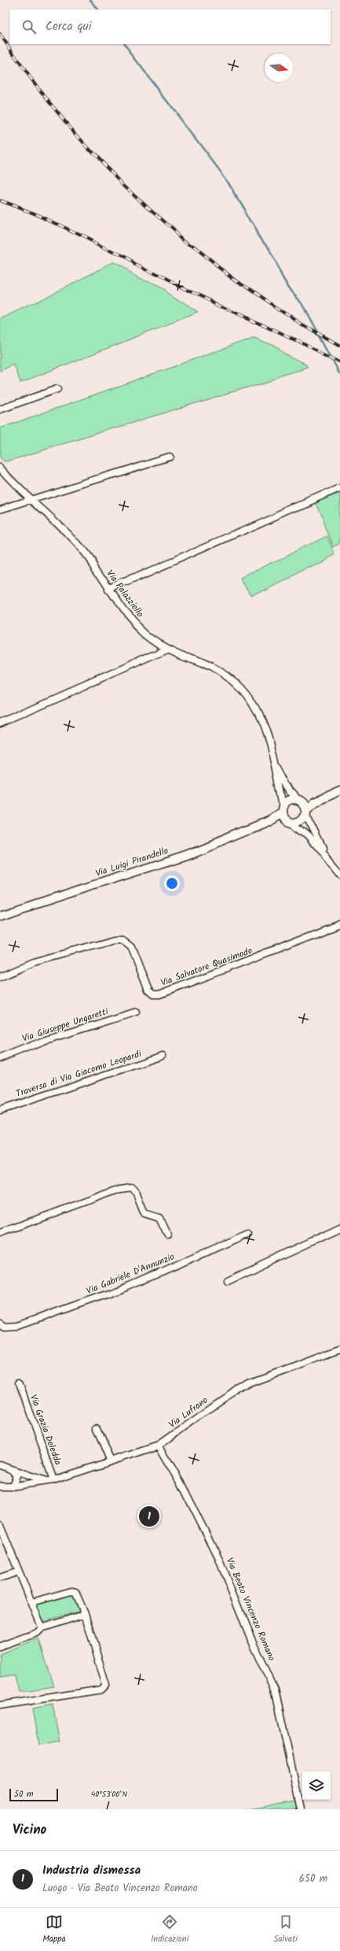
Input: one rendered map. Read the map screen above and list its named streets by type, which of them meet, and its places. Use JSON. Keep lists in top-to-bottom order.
{
  "streets": {
    "street": [
      "Via Palazziello",
      "Via Luigi Pirandello",
      "Via Salvatore Quasimodo",
      "Via Giuseppe Ungaretti",
      "Traversa di Via Giacomo Leopardi",
      "Via Gabriele D'Annunzio",
      "Via Lufrano",
      "Via Grazia Deledda",
      "Via Beato Vincenzo Romano"
    ]
  },
  "crossings": [
    ["Via Palazziello", "Via Luigi Pirandello"],
    ["Via Lufrano", "Via Grazia Deledda"],
    ["Via Lufrano", "Via Beato Vincenzo Romano"]
  ],
  "scale_bar": "50 m",
  "north": "right",
  "page": {
    "search": "Cerca qui",
    "pins": "1",
    "scale": "50 m",
    "heading": "Vicino",
    "list": [
      {
        "mark": "1",
        "name": "Industria dismessa",
        "note": "Luogo · Via Beato Vincenzo Romano",
        "value": "650 m"
      }
    ],
    "nav": ["Mappa", "Indicazioni", "Salvati"]
  },
  "coordinates": ["40°53'00\"N"]
}
